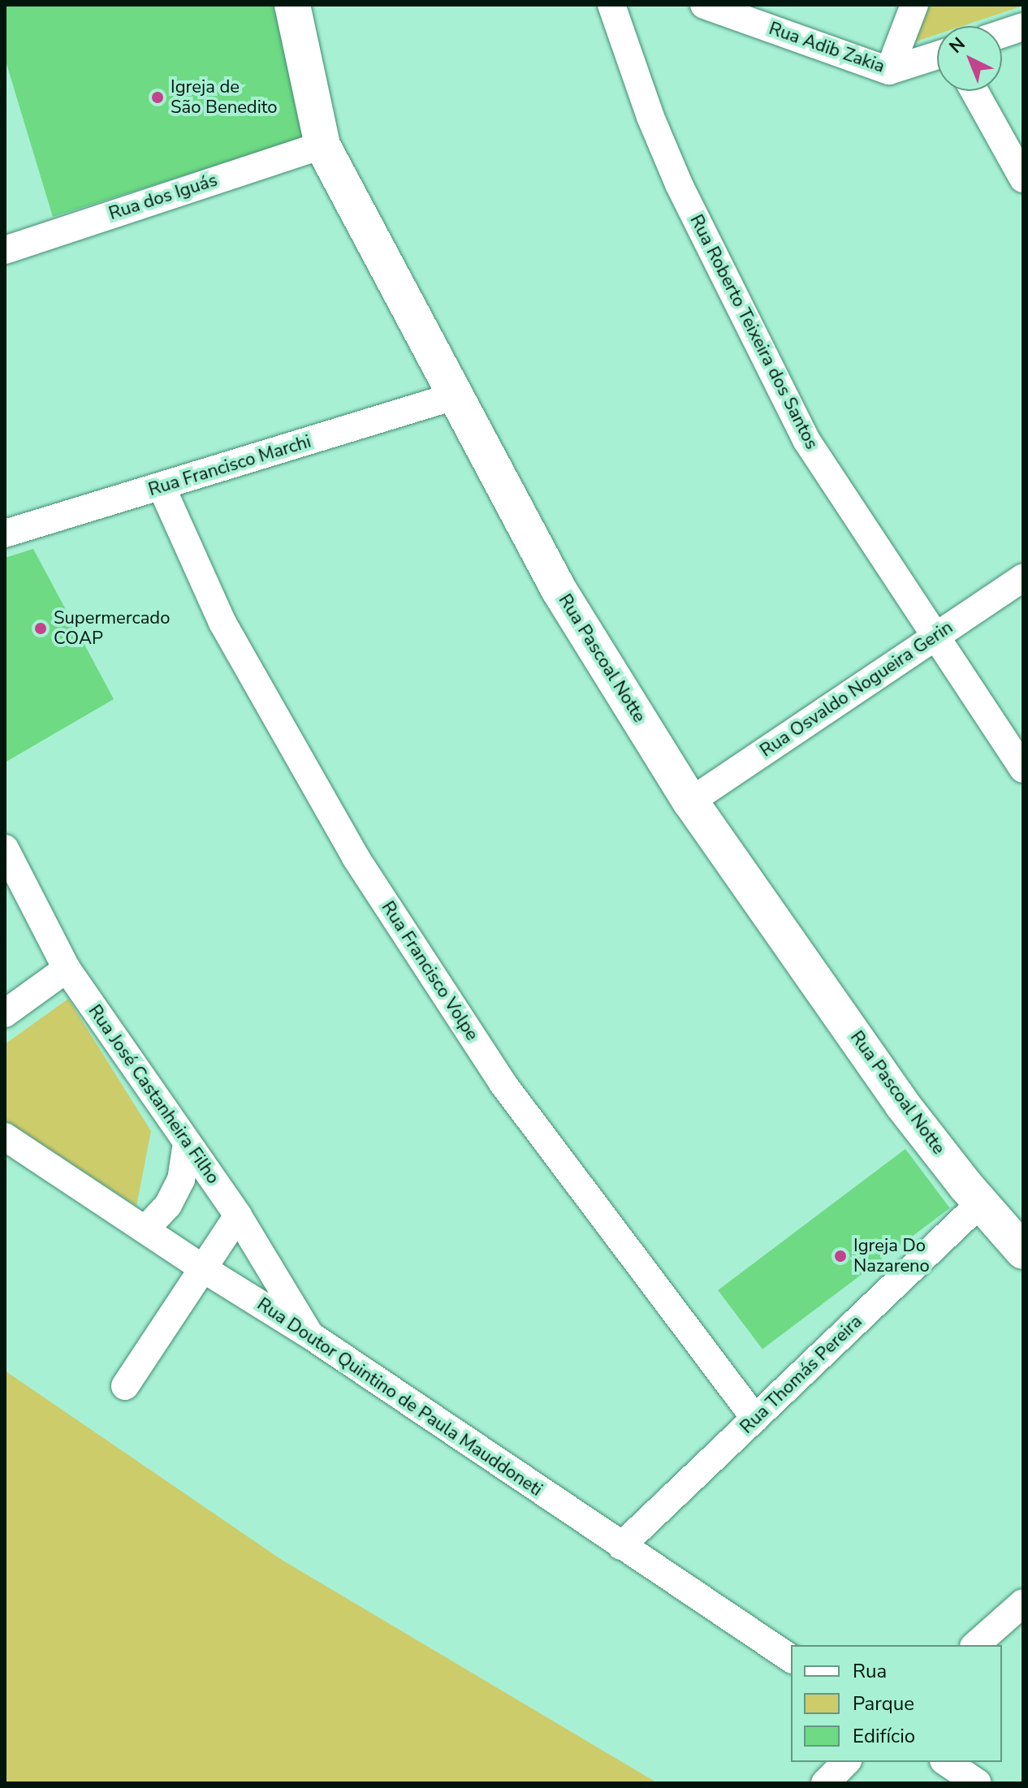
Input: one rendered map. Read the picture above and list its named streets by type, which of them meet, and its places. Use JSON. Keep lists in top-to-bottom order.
{
  "streets": {
    "street": [
      "Rua Adib Zakia",
      "Rua dos Iguás",
      "Rua Roberto Teixeira dos Santos",
      "Rua Francisco Marchi",
      "Rua Pascoal Notte",
      "Rua Osvaldo Nogueira Gerin",
      "Rua Francisco Volpe",
      "Rua José Castanheira Filho",
      "Rua Thomás Pereira",
      "Rua Doutor Quintino de Paula Mauddoneti"
    ]
  },
  "crossings": [
    ["Rua dos Iguás", "Rua Pascoal Notte"],
    ["Rua Roberto Teixeira dos Santos", "Rua Osvaldo Nogueira Gerin"],
    ["Rua Francisco Marchi", "Rua Pascoal Notte"],
    ["Rua Francisco Marchi", "Rua Francisco Volpe"],
    ["Rua Pascoal Notte", "Rua Osvaldo Nogueira Gerin"],
    ["Rua Pascoal Notte", "Rua Thomás Pereira"],
    ["Rua Francisco Volpe", "Rua Thomás Pereira"],
    ["Rua José Castanheira Filho", "Rua Doutor Quintino de Paula Mauddoneti"],
    ["Rua Thomás Pereira", "Rua Doutor Quintino de Paula Mauddoneti"]
  ],
  "places": ["Igreja de São Benedito", "Supermercado COAP", "Igreja Do Nazareno"],
  "legend": ["Rua", "Parque", "Edifício"],
  "north": "top left"
}
